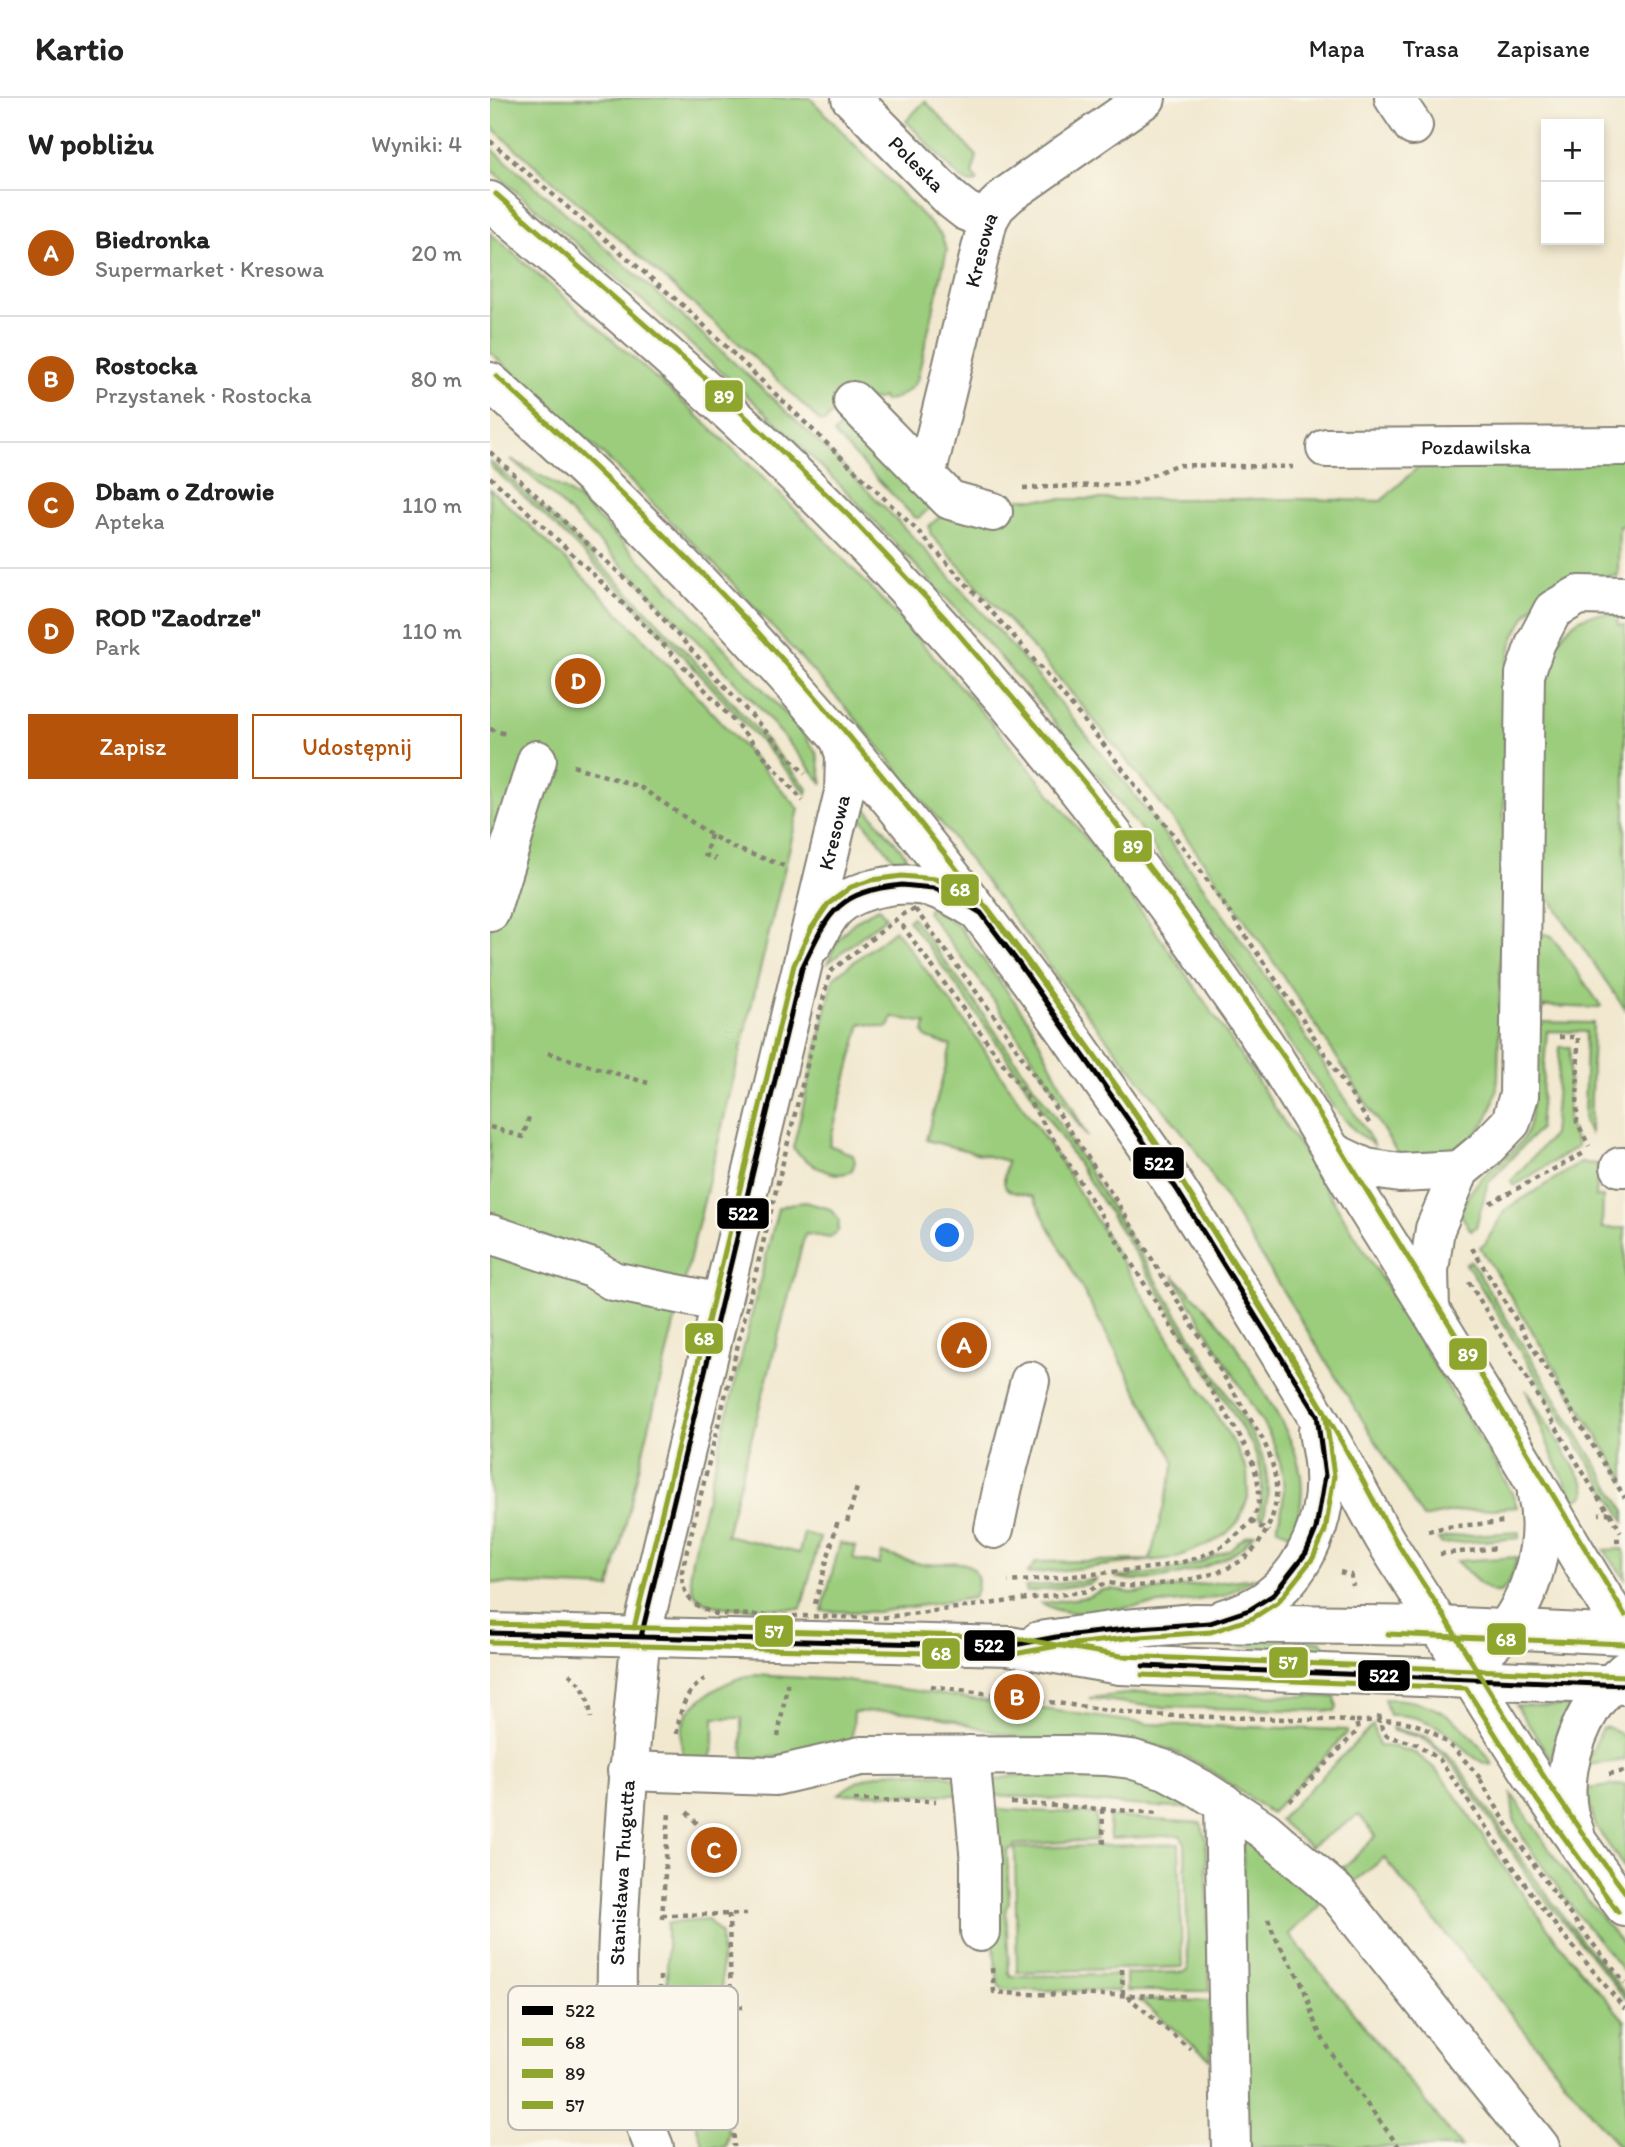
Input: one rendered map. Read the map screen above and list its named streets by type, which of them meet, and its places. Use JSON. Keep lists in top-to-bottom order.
{
  "streets": {
    "street": [
      "Poleska",
      "Kresowa",
      "Pozdawilska",
      "Stanisława Thugutta"
    ]
  },
  "crossings": [
    ["Poleska", "Kresowa"],
    ["Kresowa", "Stanisława Thugutta"]
  ],
  "lines": [
    "transit line 89",
    "transit line 68",
    "transit line 522",
    "transit line 57"
  ],
  "legend": [
    "522",
    "68",
    "89",
    "57"
  ],
  "page": {
    "header": "Kartio",
    "nav": ["Mapa", "Trasa", "Zapisane"],
    "heading": ["W pobliżu", "Wyniki: 4"],
    "map_buttons": ["+", "−"],
    "list": [
      {
        "mark": "A",
        "name": "Biedronka",
        "note": "Supermarket · Kresowa",
        "value": "20 m"
      },
      {
        "mark": "B",
        "name": "Rostocka",
        "note": "Przystanek · Rostocka",
        "value": "80 m"
      },
      {
        "mark": "C",
        "name": "Dbam o Zdrowie",
        "note": "Apteka",
        "value": "110 m"
      },
      {
        "mark": "D",
        "name": "ROD \"Zaodrze\"",
        "note": "Park",
        "value": "110 m"
      }
    ],
    "pins": [
      "D",
      "A",
      "B",
      "C"
    ],
    "buttons": ["Zapisz", "Udostępnij"]
  }
}
